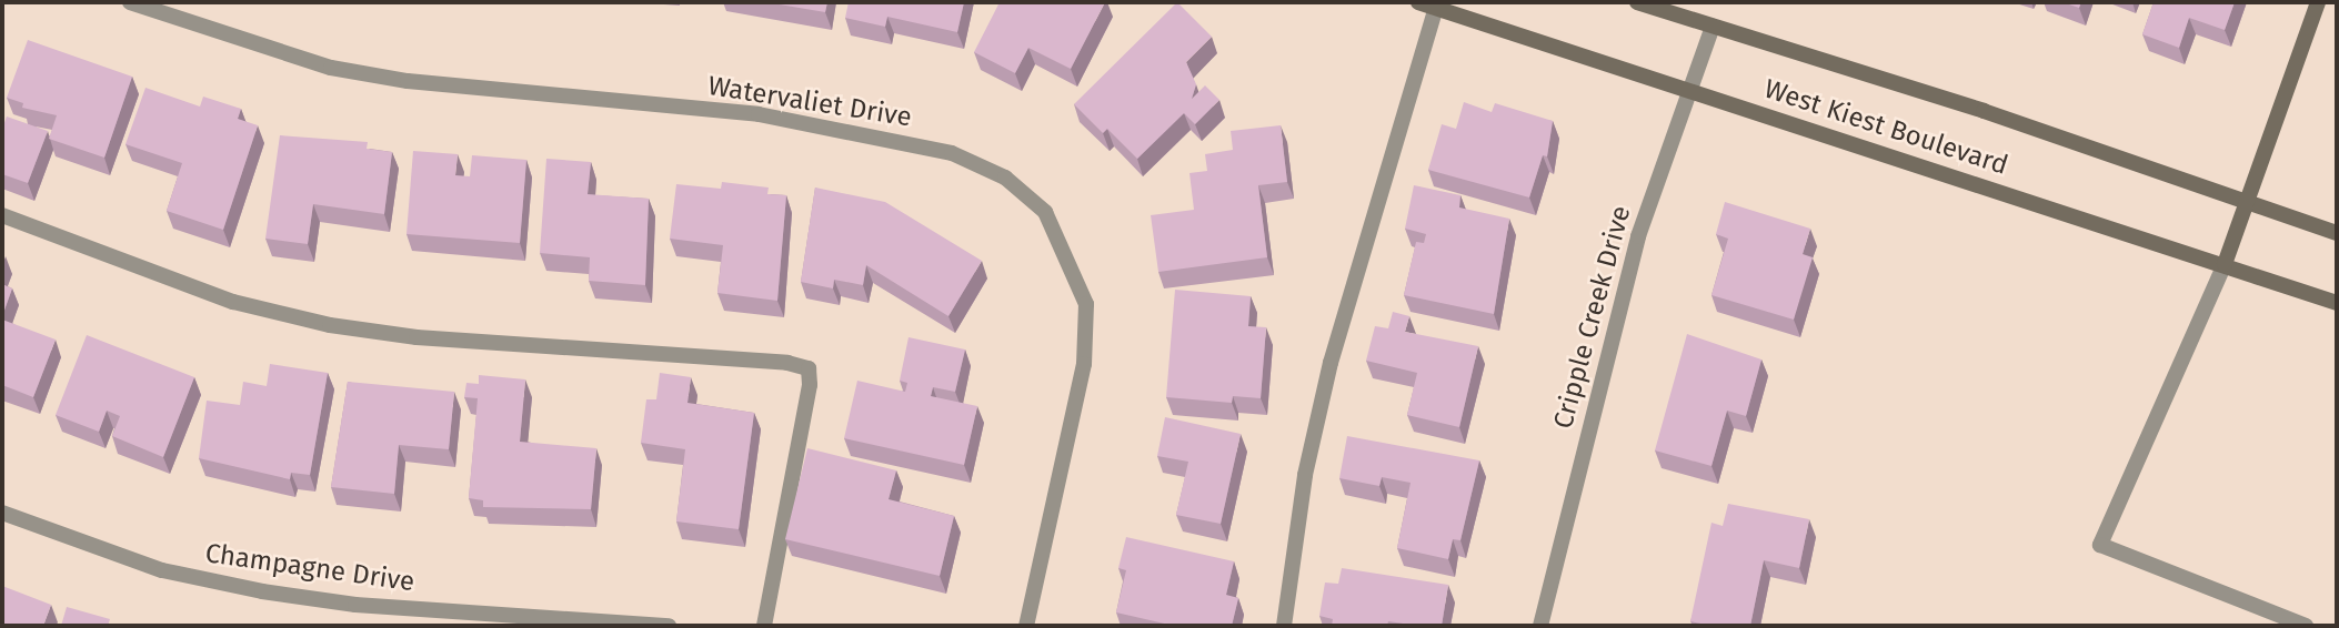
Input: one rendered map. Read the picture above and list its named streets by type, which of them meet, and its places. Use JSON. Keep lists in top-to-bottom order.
{
  "streets": {
    "main road": ["West Kiest Boulevard"],
    "street": ["Watervaliet Drive", "Cripple Creek Drive", "Champagne Drive"]
  },
  "crossings": [
    ["West Kiest Boulevard", "Cripple Creek Drive"]
  ]
}
